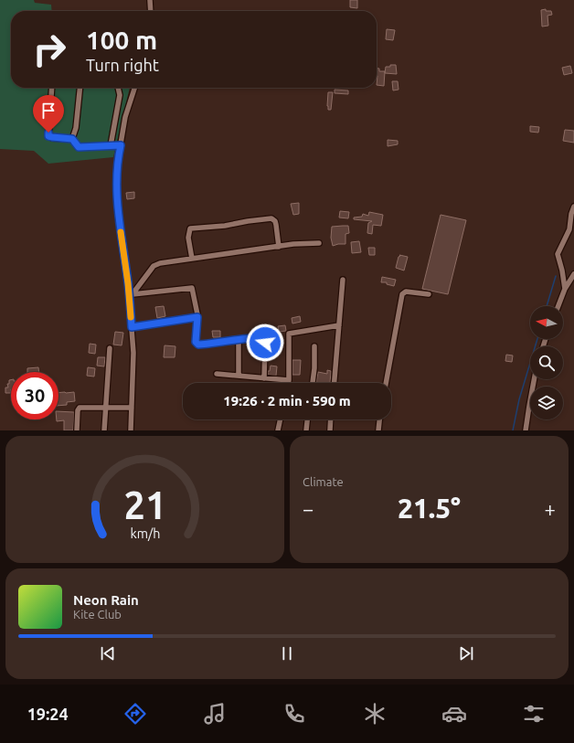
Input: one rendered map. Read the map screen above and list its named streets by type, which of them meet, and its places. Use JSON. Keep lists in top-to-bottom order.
{
  "north": "left",
  "page": {
    "turn": ["100 m", "Turn right"],
    "limit": "30",
    "trip": "19:26 · 2 min · 590 m",
    "tile": "Climate",
    "heat": ["−", "21.5°", "+"],
    "song": ["Neon Rain", "Kite Club"],
    "tabs": "19:24",
    "gauge": ["21", "km/h"]
  }
}
